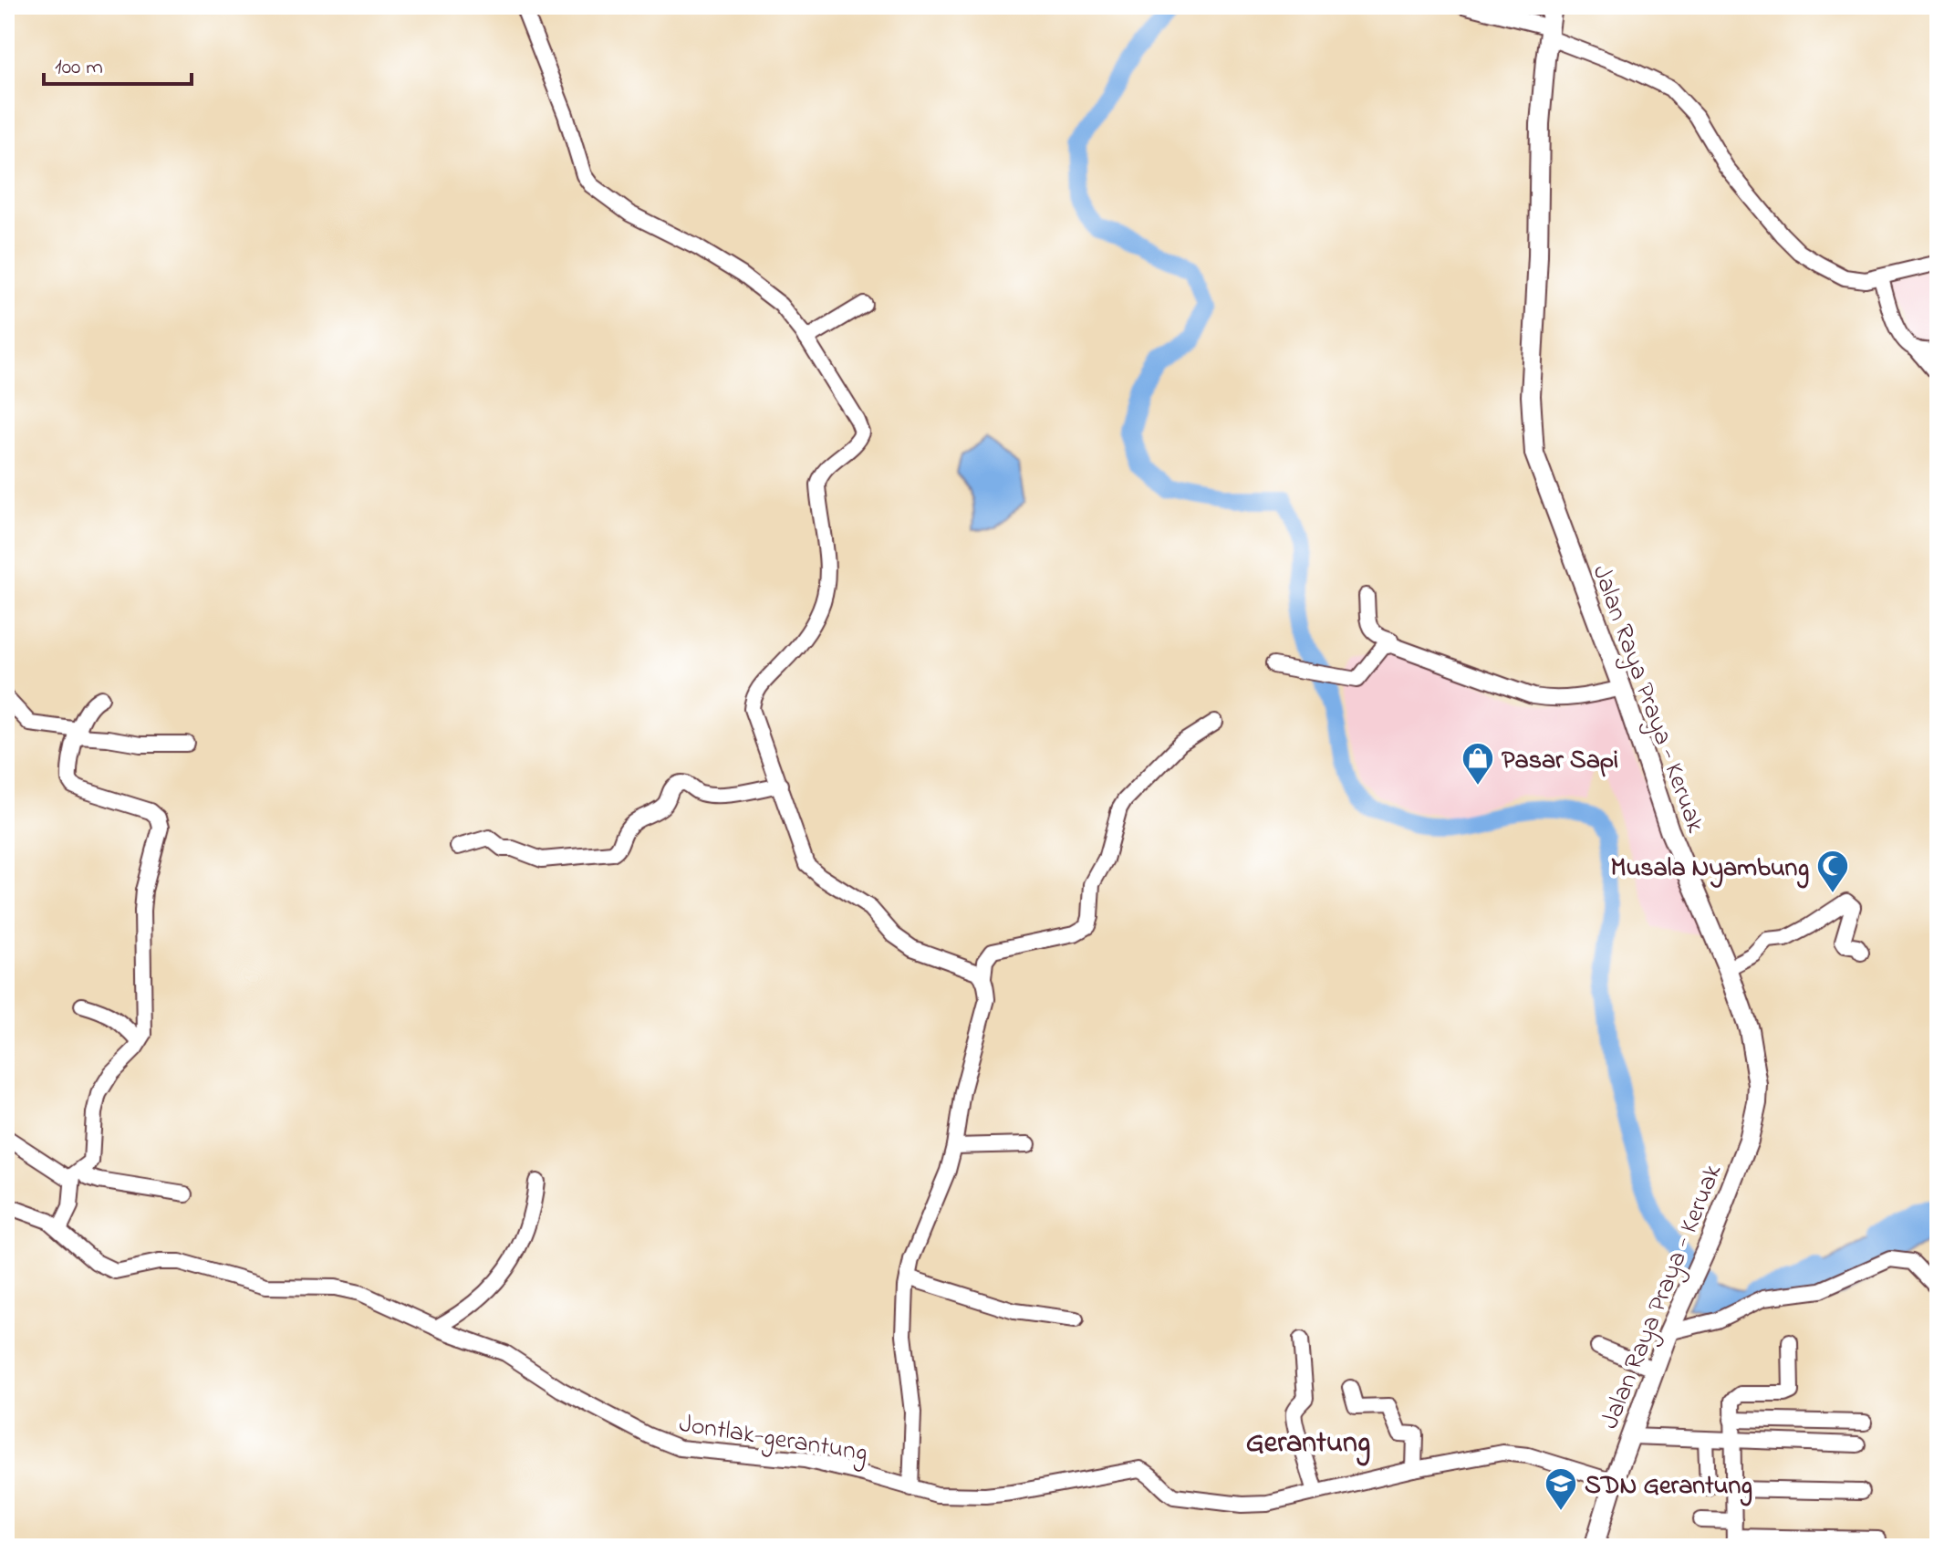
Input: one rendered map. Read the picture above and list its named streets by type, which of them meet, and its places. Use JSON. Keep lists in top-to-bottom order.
{
  "streets": {
    "main road": ["Jalan Raya Praya - Keruak"],
    "street": ["Jontlak-gerantung"]
  },
  "crossings": [
    ["Jalan Raya Praya - Keruak", "Jontlak-gerantung"]
  ],
  "districts": ["Gerantung"],
  "places": {
    "shop": ["Pasar Sapi"],
    "mosque": ["Musala Nyambung"],
    "school or university": ["SDN Gerantung"]
  },
  "scale_bar": "100 m"
}
